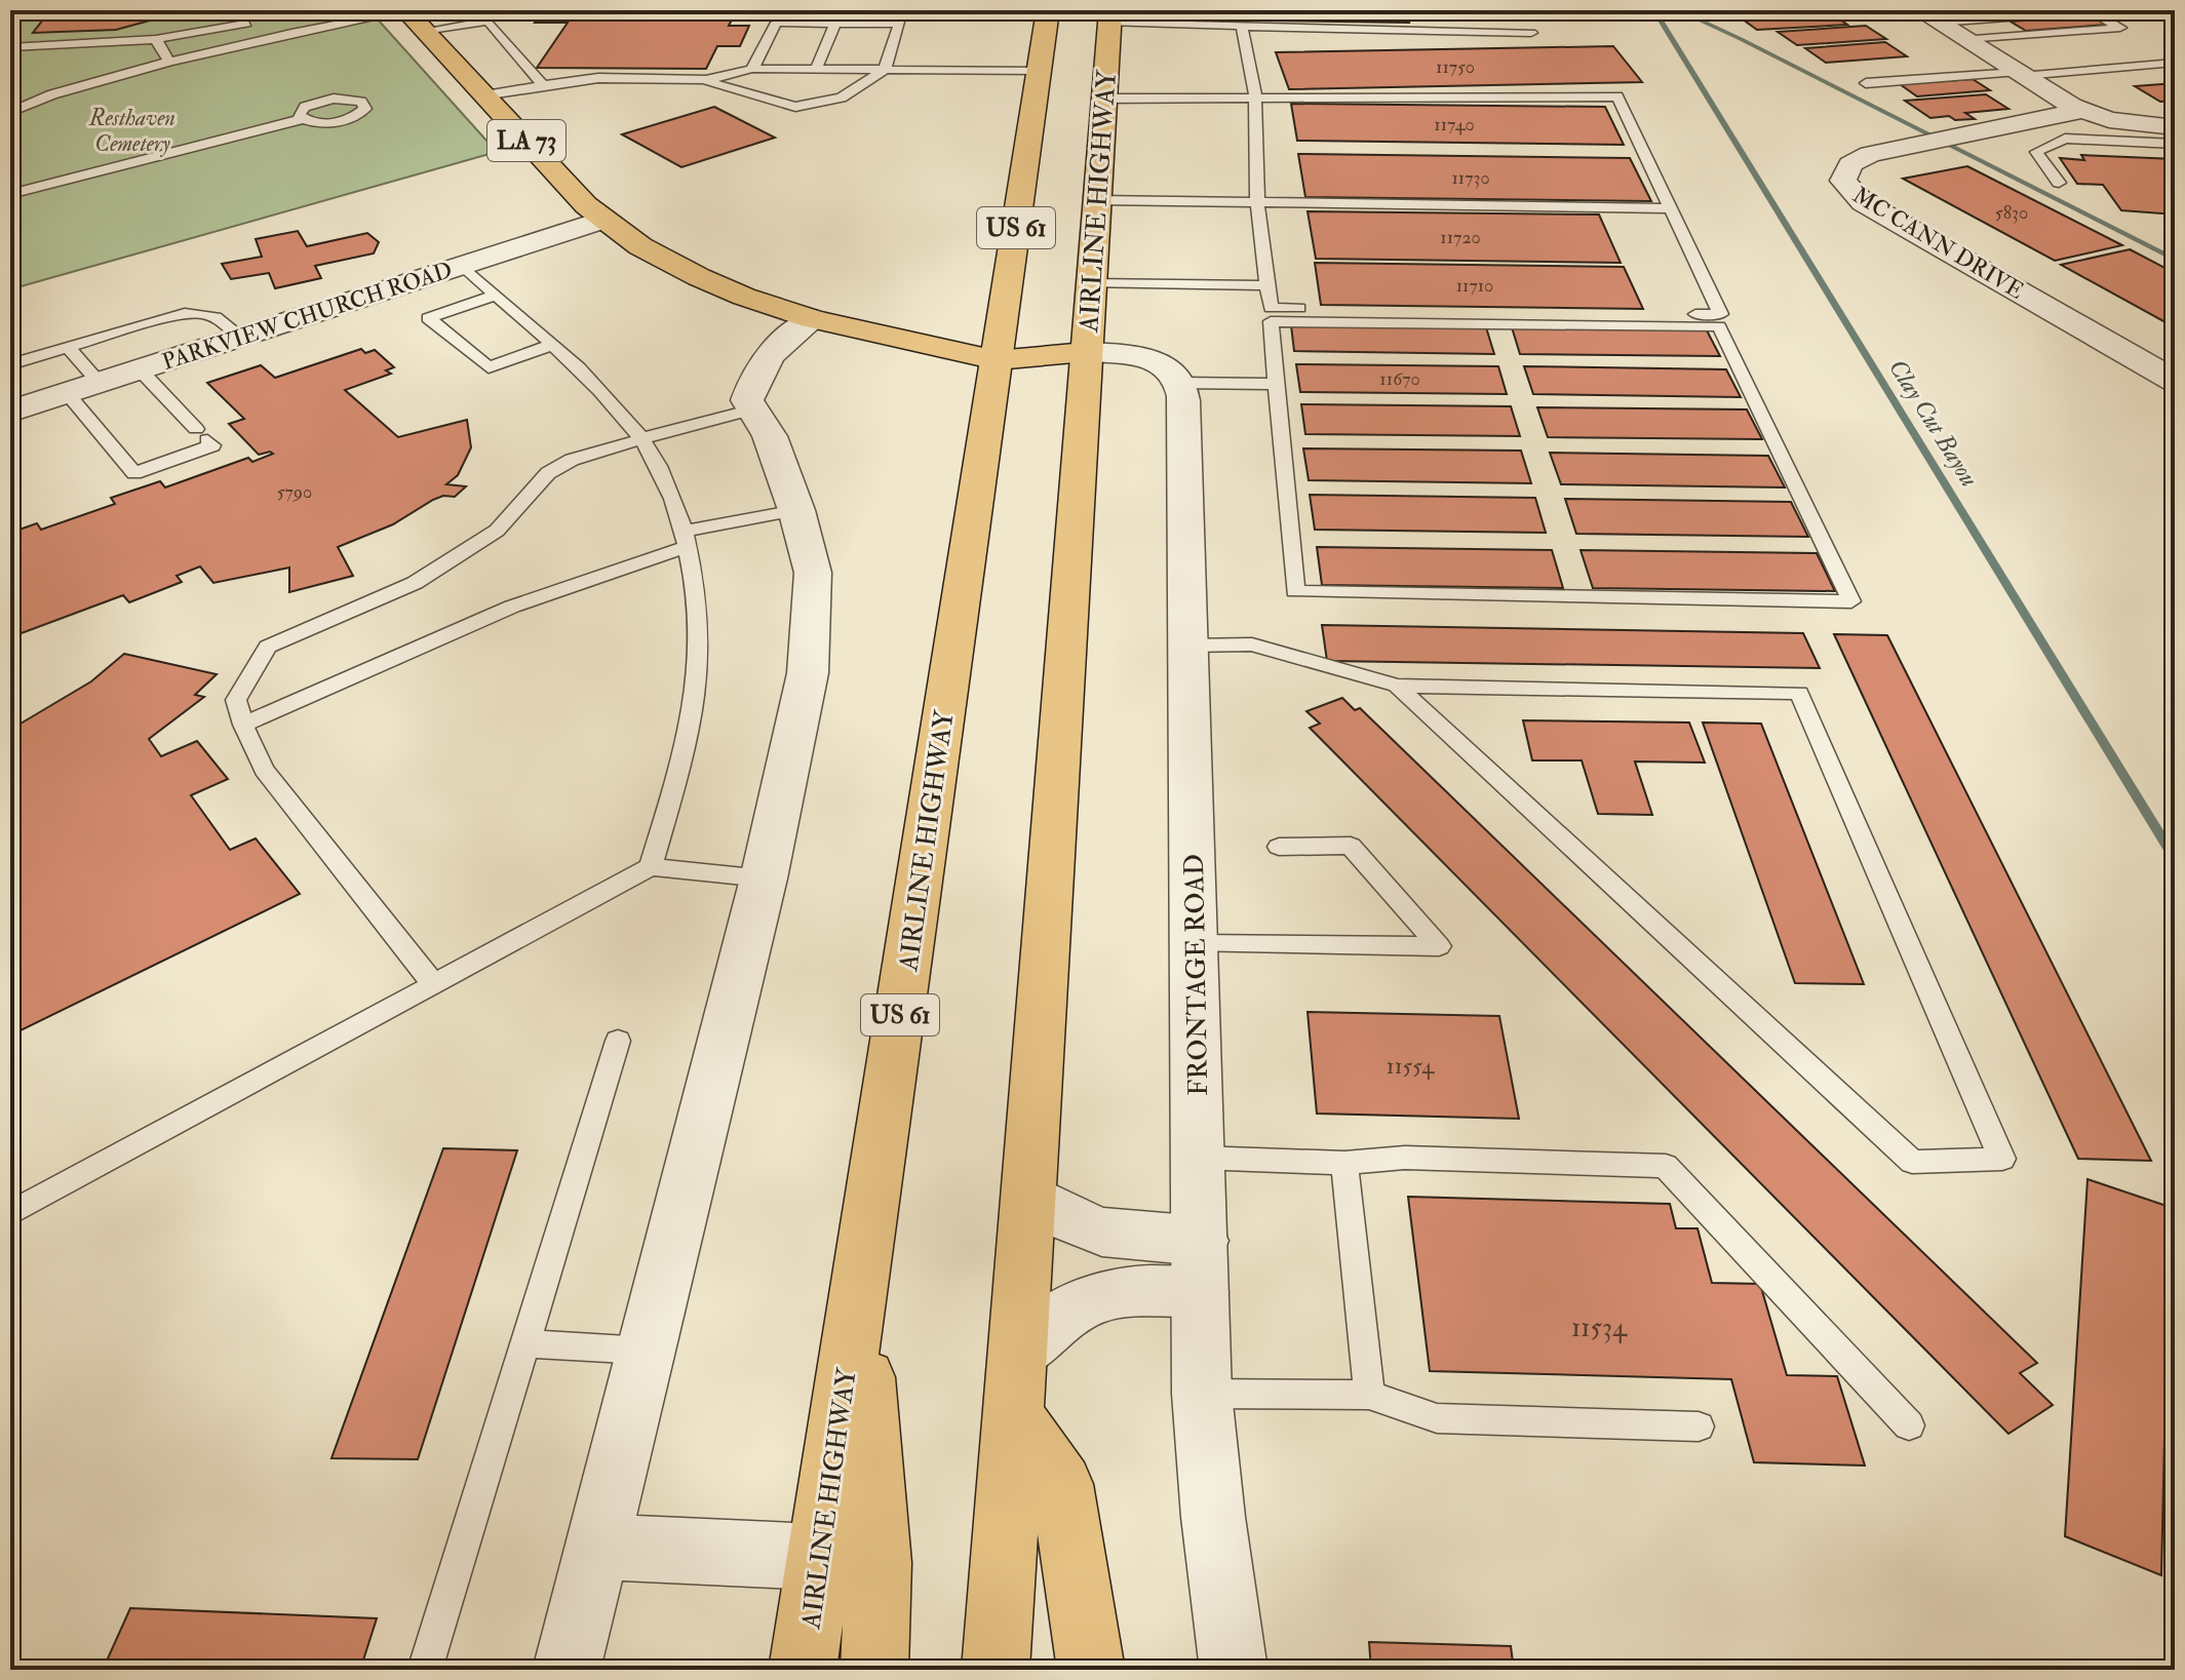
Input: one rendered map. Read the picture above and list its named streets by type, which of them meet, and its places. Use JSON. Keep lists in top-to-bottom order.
{
  "streets": {
    "main road": ["LA 73", "AIRLINE HIGHWAY", "US 61"],
    "street": ["MC CANN DRIVE", "PARKVIEW CHURCH ROAD", "FRONTAGE ROAD"]
  },
  "crossings": [
    ["LA 73", "AIRLINE HIGHWAY"],
    ["LA 73", "PARKVIEW CHURCH ROAD"]
  ],
  "water": ["Clay Cut Bayou"],
  "parks": ["Resthaven Cemetery"],
  "house_numbers": [
    "11750",
    "11740",
    "11730",
    "5830",
    "11720",
    "11710",
    "11670",
    "5790",
    "11554",
    "11534"
  ]
}
